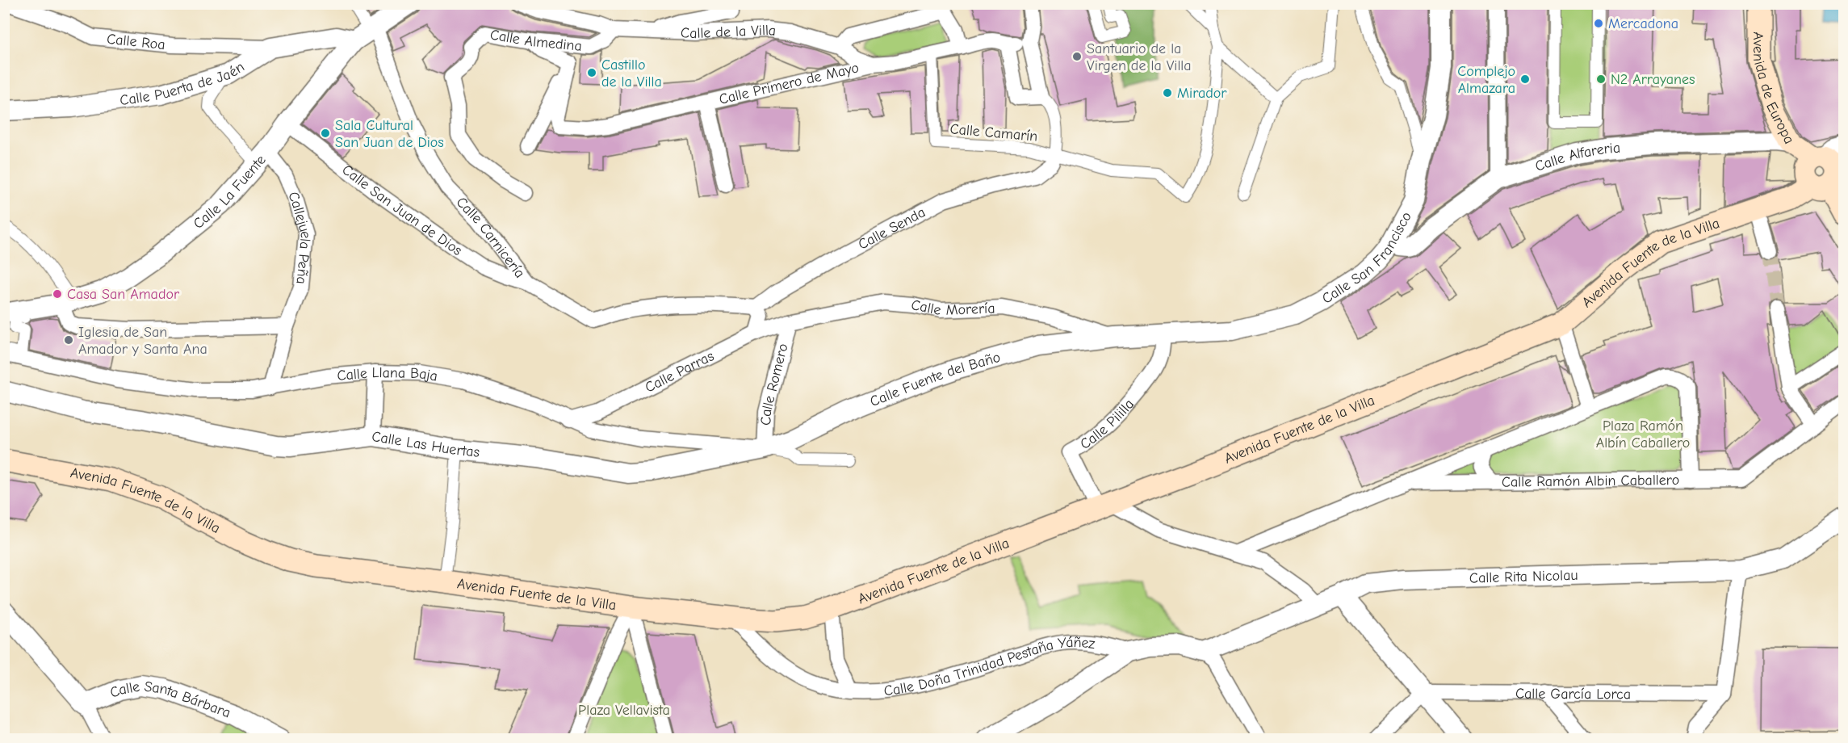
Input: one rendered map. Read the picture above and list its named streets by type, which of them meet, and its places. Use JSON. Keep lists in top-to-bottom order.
{
  "streets": {
    "main road": ["Avenida de Europa", "Avenida Fuente de la Villa"],
    "street": [
      "Calle de la Villa",
      "Calle Almedina",
      "Calle Roa",
      "Calle Puerta de Jaén",
      "Calle Primero de Mayo",
      "Calle Camarín",
      "Calle Alfareria",
      "Calle La Fuente",
      "Calle San Juan de Dios",
      "Calle Senda",
      "Calle Carnicería",
      "Callejuela Peña",
      "Calle San Francisco",
      "Calle Morería",
      "Calle Parras",
      "Calle Llana Baja",
      "Calle Fuente del Baño",
      "Calle Romero",
      "Calle Pililla",
      "Calle Las Huertas",
      "Calle Ramón Albin Caballero",
      "Calle Rita Nicolau",
      "Calle Doña Trinidad Pestaña Yáñez",
      "Calle García Lorca",
      "Calle Santa Bárbara"
    ]
  },
  "crossings": [
    ["Calle de la Villa", "Calle Almedina"],
    ["Calle de la Villa", "Calle Primero de Mayo"],
    ["Calle de la Villa", "Calle Camarín"],
    ["Calle Roa", "Calle Puerta de Jaén"],
    ["Calle Puerta de Jaén", "Calle La Fuente"],
    ["Calle Puerta de Jaén", "Calle Carnicería"],
    ["Avenida de Europa", "Calle Alfareria"],
    ["Avenida de Europa", "Avenida Fuente de la Villa"],
    ["Calle Camarín", "Calle Senda"],
    ["Calle Alfareria", "Calle San Francisco"],
    ["Calle La Fuente", "Calle San Juan de Dios"],
    ["Calle La Fuente", "Calle Carnicería"],
    ["Calle La Fuente", "Callejuela Peña"],
    ["Calle San Juan de Dios", "Calle Carnicería"],
    ["Calle Senda", "Calle Carnicería"],
    ["Callejuela Peña", "Calle Llana Baja"],
    ["Calle San Francisco", "Calle Morería"],
    ["Calle San Francisco", "Calle Fuente del Baño"],
    ["Calle San Francisco", "Calle Pililla"],
    ["Avenida Fuente de la Villa", "Calle Pililla"],
    ["Avenida Fuente de la Villa", "Calle Doña Trinidad Pestaña Yáñez"],
    ["Calle Morería", "Calle Parras"],
    ["Calle Morería", "Calle Fuente del Baño"],
    ["Calle Morería", "Calle Romero"],
    ["Calle Parras", "Calle Llana Baja"],
    ["Calle Parras", "Calle Romero"],
    ["Calle Llana Baja", "Calle Fuente del Baño"],
    ["Calle Llana Baja", "Calle Romero"],
    ["Calle Llana Baja", "Calle Las Huertas"],
    ["Calle Fuente del Baño", "Calle Romero"],
    ["Calle Fuente del Baño", "Calle Las Huertas"],
    ["Calle Romero", "Calle Las Huertas"]
  ],
  "parks": ["Plaza Ramón Albín Caballero", "Plaza Vellavista"],
  "places": [
    "Mercadona",
    "Santuario de la Virgen de la Villa",
    "Castillo de la Villa",
    "Complejo Almazara",
    "N2 Arrayanes",
    "Mirador",
    "Sala Cultural San Juan de Dios",
    "Casa San Amador",
    "Iglesia de San Amador y Santa Ana"
  ]
}
